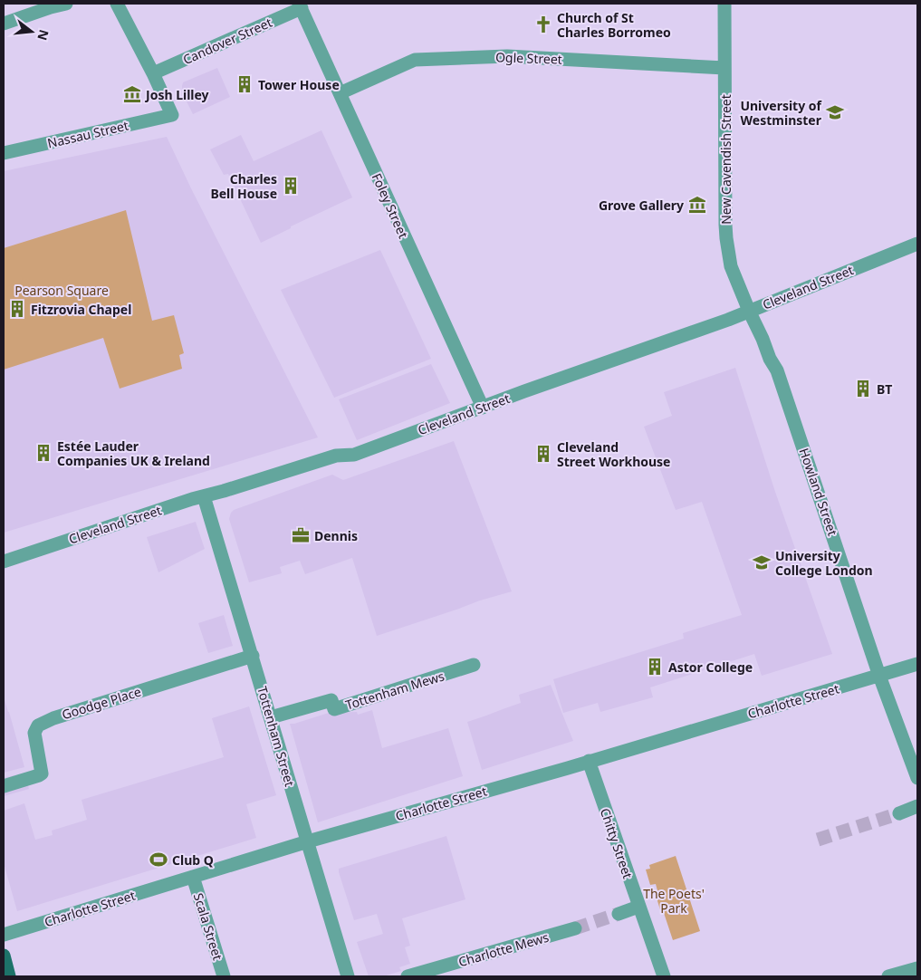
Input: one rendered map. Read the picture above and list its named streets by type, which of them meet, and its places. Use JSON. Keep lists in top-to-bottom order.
{
  "streets": {
    "street": [
      "Candover Street",
      "Ogle Street",
      "Nassau Street",
      "New Cavendish Street",
      "Foley Street",
      "Cleveland Street",
      "Howland Street",
      "Tottenham Mews",
      "Charlotte Street",
      "Goodge Place",
      "Tottenham Street",
      "Chitty Street",
      "Scala Street",
      "Charlotte Mews"
    ]
  },
  "crossings": [
    ["Candover Street", "Nassau Street"],
    ["Candover Street", "Foley Street"],
    ["Ogle Street", "New Cavendish Street"],
    ["Ogle Street", "Foley Street"],
    ["New Cavendish Street", "Cleveland Street"],
    ["New Cavendish Street", "Howland Street"],
    ["Foley Street", "Cleveland Street"],
    ["Cleveland Street", "Howland Street"],
    ["Cleveland Street", "Tottenham Street"],
    ["Howland Street", "Charlotte Street"],
    ["Tottenham Mews", "Tottenham Street"],
    ["Charlotte Street", "Tottenham Street"],
    ["Charlotte Street", "Chitty Street"],
    ["Charlotte Street", "Scala Street"],
    ["Goodge Place", "Tottenham Street"]
  ],
  "parks": ["Pearson Square", "The Poets' Park"],
  "places": {
    "church": ["Church of St Charles Borromeo"],
    "building": [
      "Tower House",
      "Charles Bell House",
      "Fitzrovia Chapel",
      "BT",
      "Estée Lauder Companies UK & Ireland",
      "Cleveland Street Workhouse",
      "Astor College"
    ],
    "museum": ["Josh Lilley", "Grove Gallery"],
    "school or university": ["University of Westminster", "University College London"],
    "office": ["Dennis"],
    "sports": ["Club Q"]
  },
  "north": "right"
}
